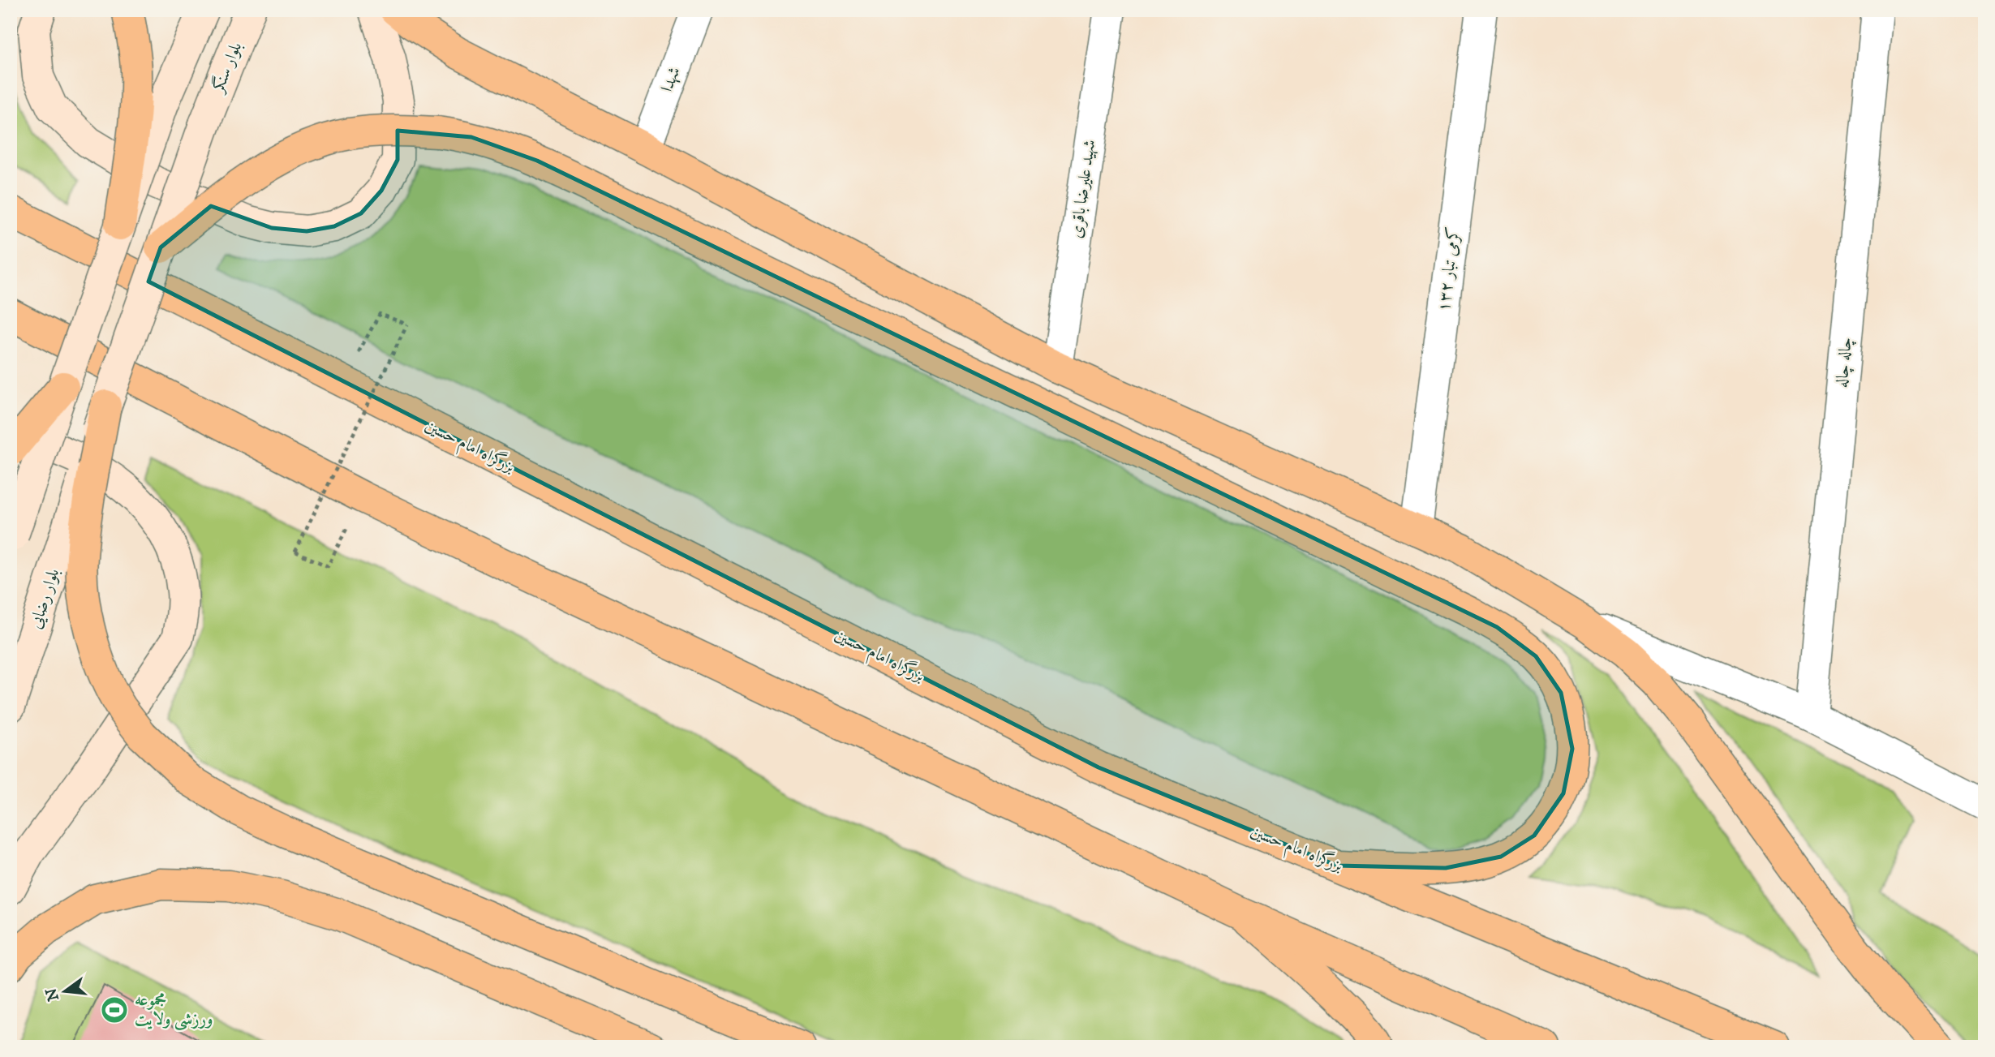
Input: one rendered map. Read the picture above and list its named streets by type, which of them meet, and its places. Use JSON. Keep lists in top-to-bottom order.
{
  "streets": {
    "main road": ["بلوار سنگر", "بزرگراه امام حسین", "بلوار رضایی"],
    "street": [
      "شهدا",
      "شهید علیرضا باقری",
      "کرمی تبار ۱۳۲",
      "چاله چاله"
    ]
  },
  "crossings": [
    ["بلوار سنگر", "بلوار رضایی"]
  ],
  "places": {
    "sports": ["مجموعه ورزشی ولایت"]
  },
  "north": "left"
}
